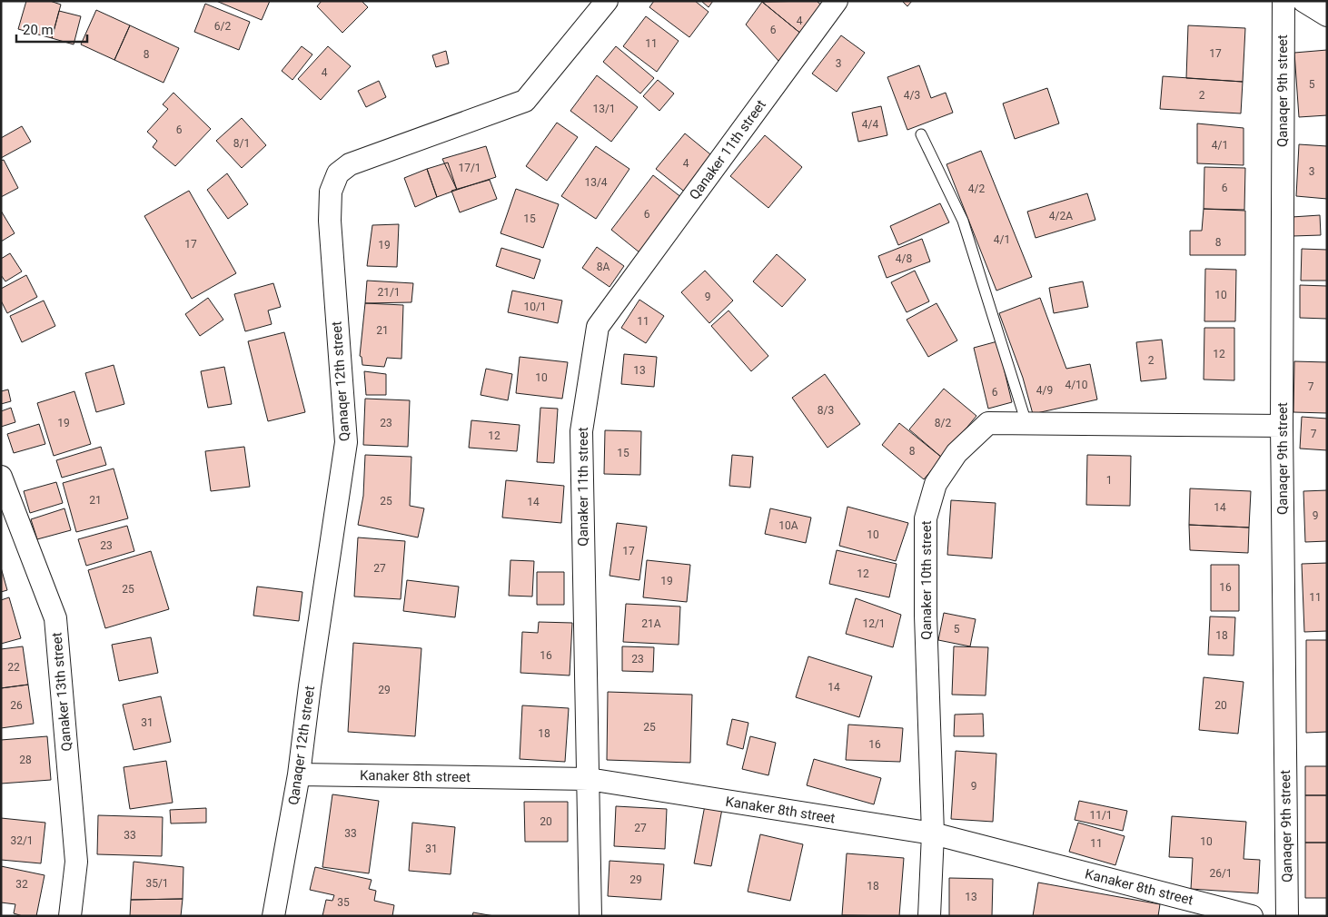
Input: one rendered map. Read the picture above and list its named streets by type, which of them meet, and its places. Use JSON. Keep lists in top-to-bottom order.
{
  "streets": {
    "street": [
      "Qanaqer 9th street",
      "Qanaker 11th street",
      "Qanaqer 12th street",
      "Qanaker 10th street",
      "Qanaker 13th street",
      "Kanaker 8th street"
    ]
  },
  "crossings": [
    ["Qanaqer 9th street", "Qanaker 10th street"],
    ["Qanaker 11th street", "Kanaker 8th street"],
    ["Qanaqer 12th street", "Kanaker 8th street"],
    ["Qanaker 10th street", "Kanaker 8th street"]
  ],
  "house_numbers": [
    "4",
    "6/2",
    "6",
    "11",
    "17",
    "8",
    "3",
    "4",
    "5",
    "4/3",
    "2",
    "13/1",
    "4/4",
    "6",
    "8/1",
    "4/1",
    "4",
    "17/1",
    "3",
    "13/4",
    "6",
    "4/2",
    "6",
    "4/2А",
    "15",
    "4/1",
    "8",
    "17",
    "19",
    "4/8",
    "8А",
    "21/1",
    "10",
    "9",
    "10/1",
    "11",
    "21",
    "12",
    "2",
    "13",
    "10",
    "4/10",
    "7",
    "4/9",
    "6",
    "8/3",
    "19",
    "23",
    "8/2",
    "7",
    "12",
    "8",
    "15",
    "1",
    "21",
    "25",
    "14",
    "14",
    "9",
    "10А",
    "10",
    "23",
    "17",
    "27",
    "12",
    "19",
    "16",
    "25",
    "11",
    "21А",
    "12/1",
    "5",
    "18",
    "16",
    "23",
    "22",
    "14",
    "29",
    "26",
    "20",
    "31",
    "25",
    "18",
    "16",
    "28",
    "9",
    "11/1",
    "20",
    "27",
    "33",
    "33",
    "32/1",
    "10",
    "11",
    "31",
    "26/1",
    "29",
    "35/1",
    "32",
    "18",
    "13",
    "35"
  ],
  "scale_bar": "20 m"
}
